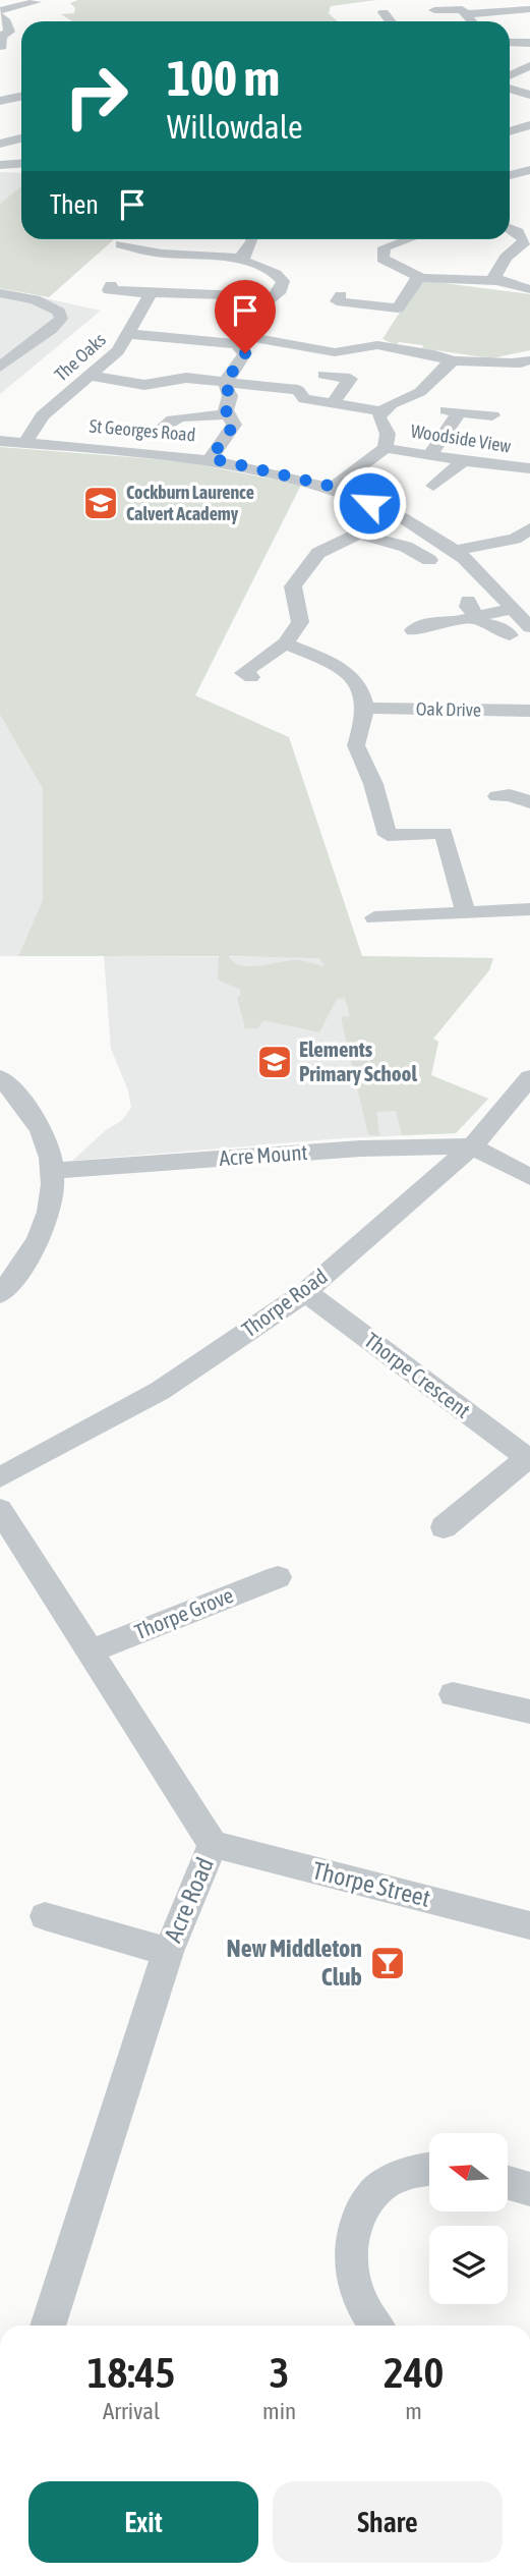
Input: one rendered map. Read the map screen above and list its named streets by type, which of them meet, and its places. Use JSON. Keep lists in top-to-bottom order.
{
  "streets": {
    "street": [
      "The Oaks",
      "St Georges Road",
      "Woodside View",
      "Oak Drive",
      "Acre Mount",
      "Thorpe Road",
      "Thorpe Crescent",
      "Thorpe Grove",
      "Thorpe Street",
      "Acre Road"
    ]
  },
  "crossings": [
    ["The Oaks", "St Georges Road"],
    ["Acre Mount", "Thorpe Road"],
    ["Thorpe Road", "Thorpe Crescent"],
    ["Thorpe Grove", "Acre Road"],
    ["Thorpe Street", "Acre Road"]
  ],
  "places": {
    "school or university": ["Cockburn Laurence Calvert Academy", "Elements Primary School"],
    "bar": ["New Middleton Club"]
  },
  "north": "left",
  "page": {
    "turn": ["100 m", "Willowdale"],
    "then": "Then",
    "eta": [
      "18:45",
      "Arrival",
      "3",
      "min",
      "240",
      "m"
    ],
    "buttons": ["Exit", "Share"]
  }
}
